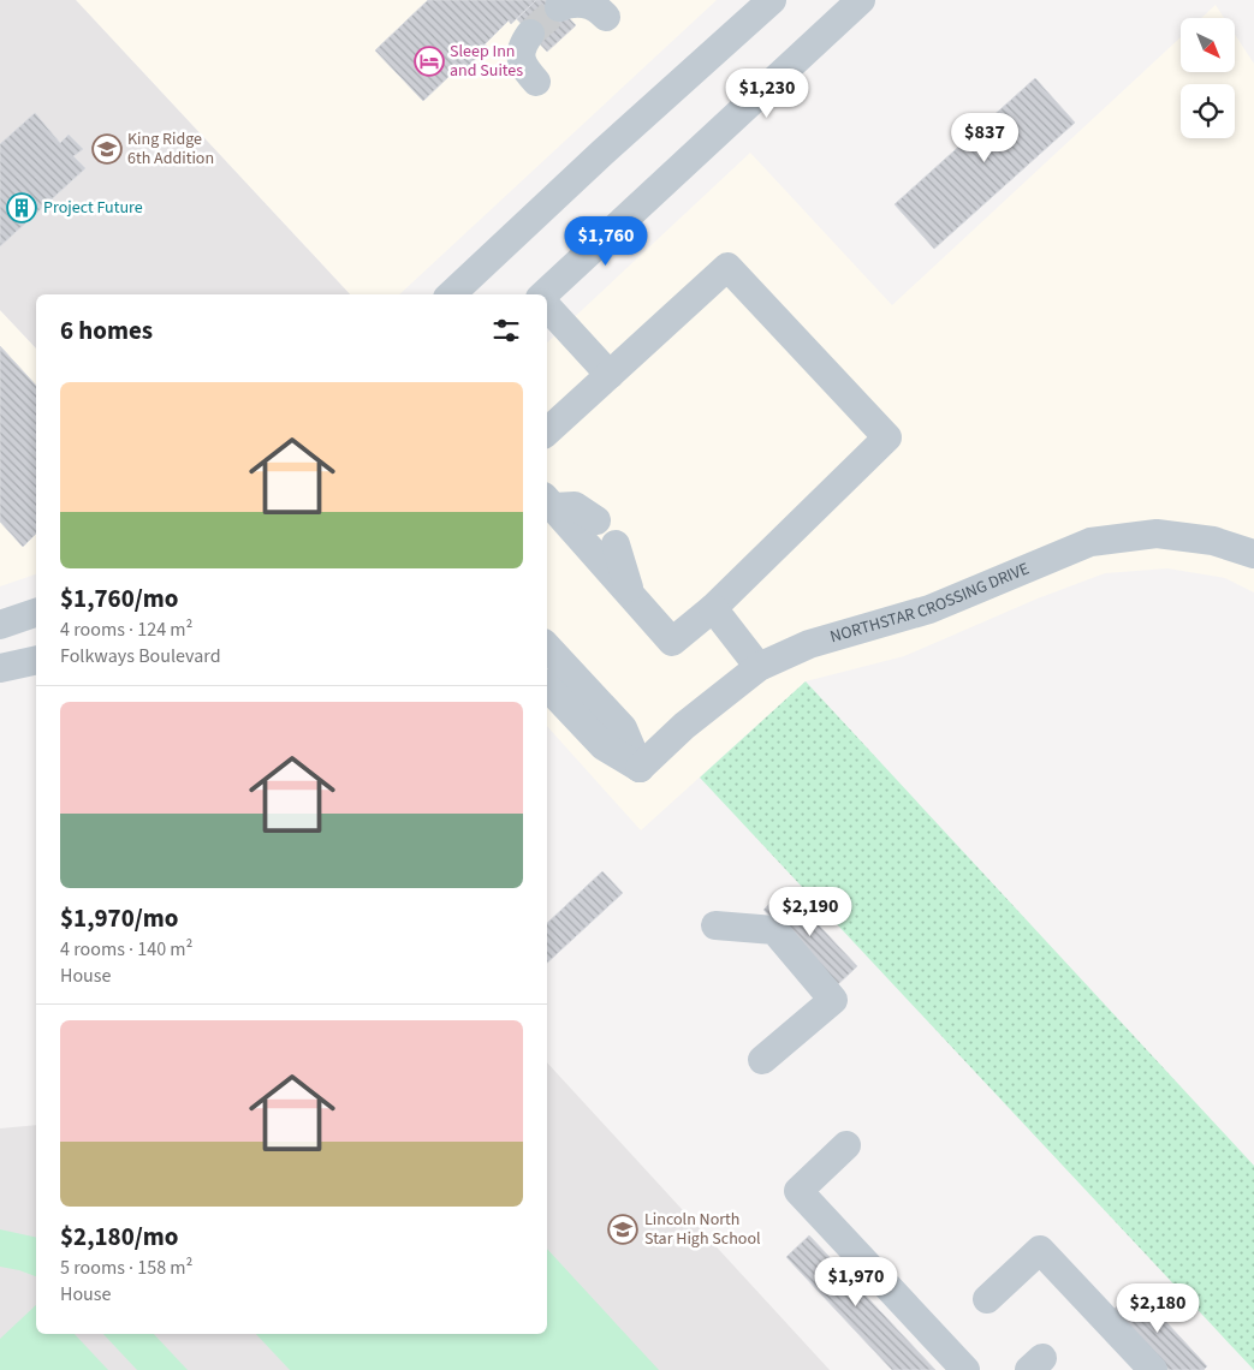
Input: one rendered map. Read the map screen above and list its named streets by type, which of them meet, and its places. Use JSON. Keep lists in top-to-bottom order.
{
  "streets": {
    "street": ["NORTHSTAR CROSSING DRIVE"]
  },
  "places": {
    "hotel": ["Sleep Inn and Suites"],
    "school or university": ["King Ridge 6th Addition", "Lincoln North Star High School"],
    "building": ["Project Future"]
  },
  "north": "bottom right",
  "page": {
    "price": [
      "$1,230",
      "$837",
      "$1,760",
      "$2,190",
      "$1,970",
      "$2,180"
    ],
    "heading": "6 homes",
    "list": [
      {
        "name": "$1,760/mo",
        "note": "4 rooms · 124 m² · Folkways Boulevard"
      },
      {
        "name": "$1,970/mo",
        "note": "4 rooms · 140 m² · House"
      },
      {
        "name": "$2,180/mo",
        "note": "5 rooms · 158 m² · House"
      }
    ]
  }
}
